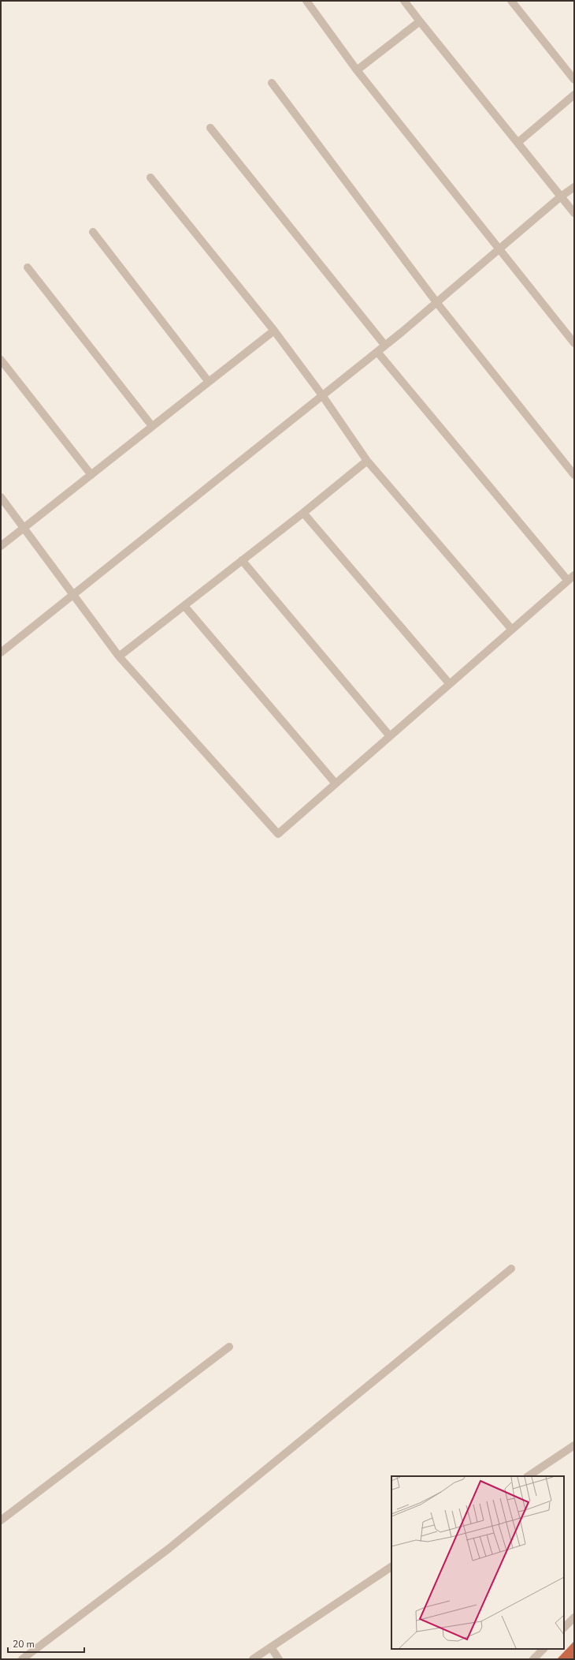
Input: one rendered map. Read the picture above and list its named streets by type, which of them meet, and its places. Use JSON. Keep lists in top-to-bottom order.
{
  "scale_bar": "20 m"
}
